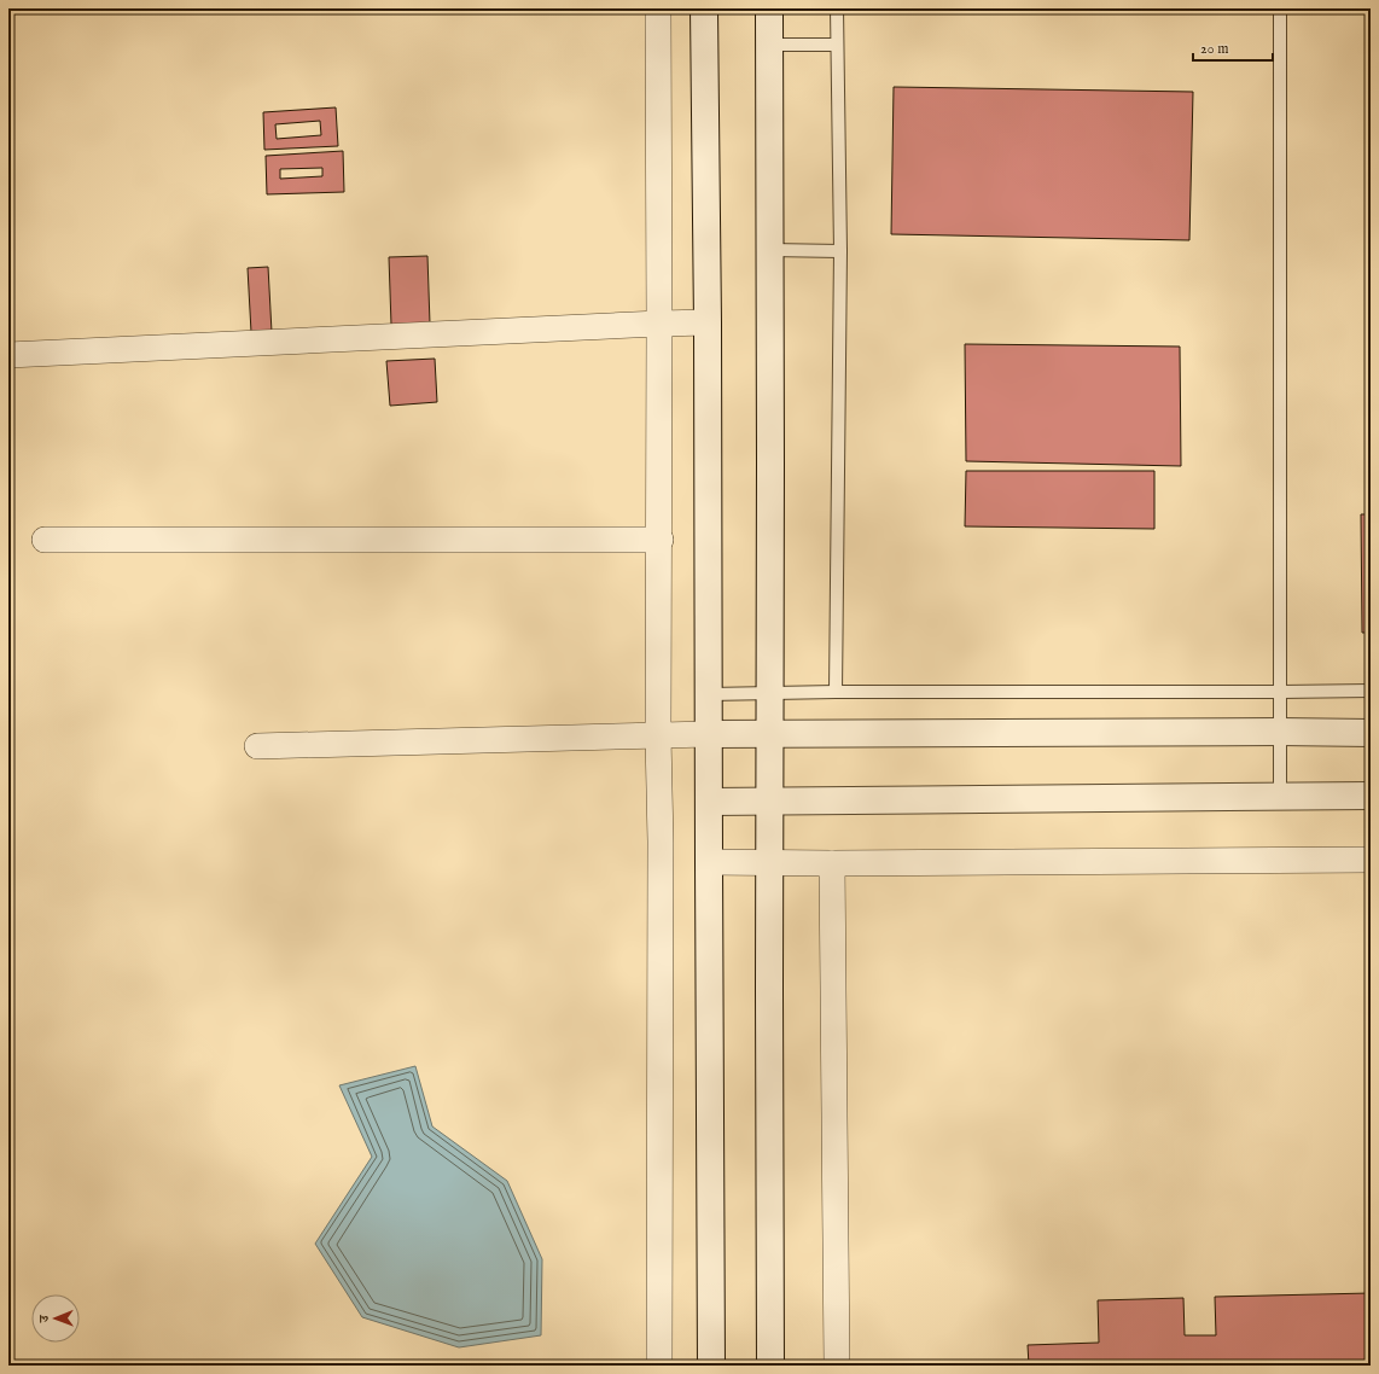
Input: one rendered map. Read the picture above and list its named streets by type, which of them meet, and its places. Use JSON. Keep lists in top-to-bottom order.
{
  "scale_bar": "20 m",
  "north": "left"
}
